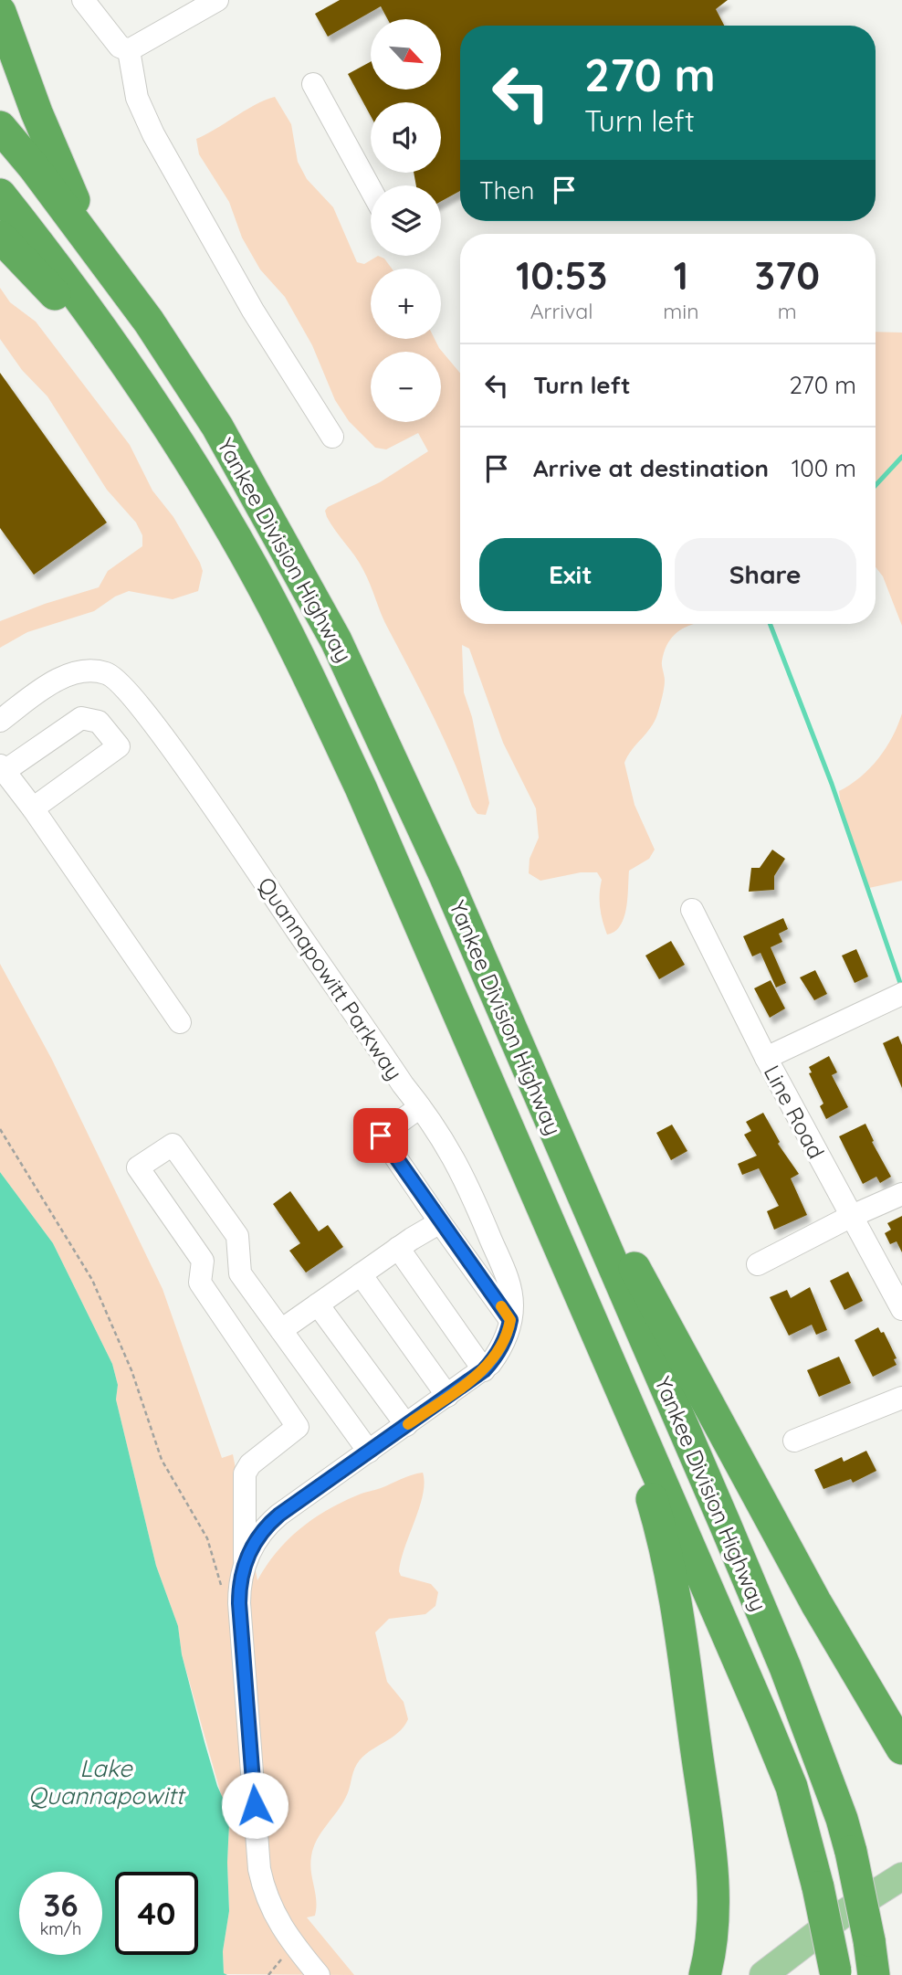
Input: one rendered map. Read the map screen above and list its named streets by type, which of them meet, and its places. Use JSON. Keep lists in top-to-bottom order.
{
  "streets": {
    "highway": ["Yankee Division Highway"],
    "street": ["Quannapowitt Parkway", "Line Road"]
  },
  "water": ["Lake Quannapowitt"],
  "north": "bottom right",
  "page": {
    "map_buttons": ["+", "−"],
    "turn": ["270 m", "Turn left"],
    "then": "Then",
    "eta": [
      "10:53",
      "Arrival",
      "1",
      "min",
      "370",
      "m"
    ],
    "list": [
      {
        "name": "Turn left",
        "value": "270 m"
      },
      {
        "name": "Arrive at destination",
        "value": "100 m"
      }
    ],
    "buttons": ["Exit", "Share"],
    "speed": "36 km/h",
    "limit": "40"
  }
}
